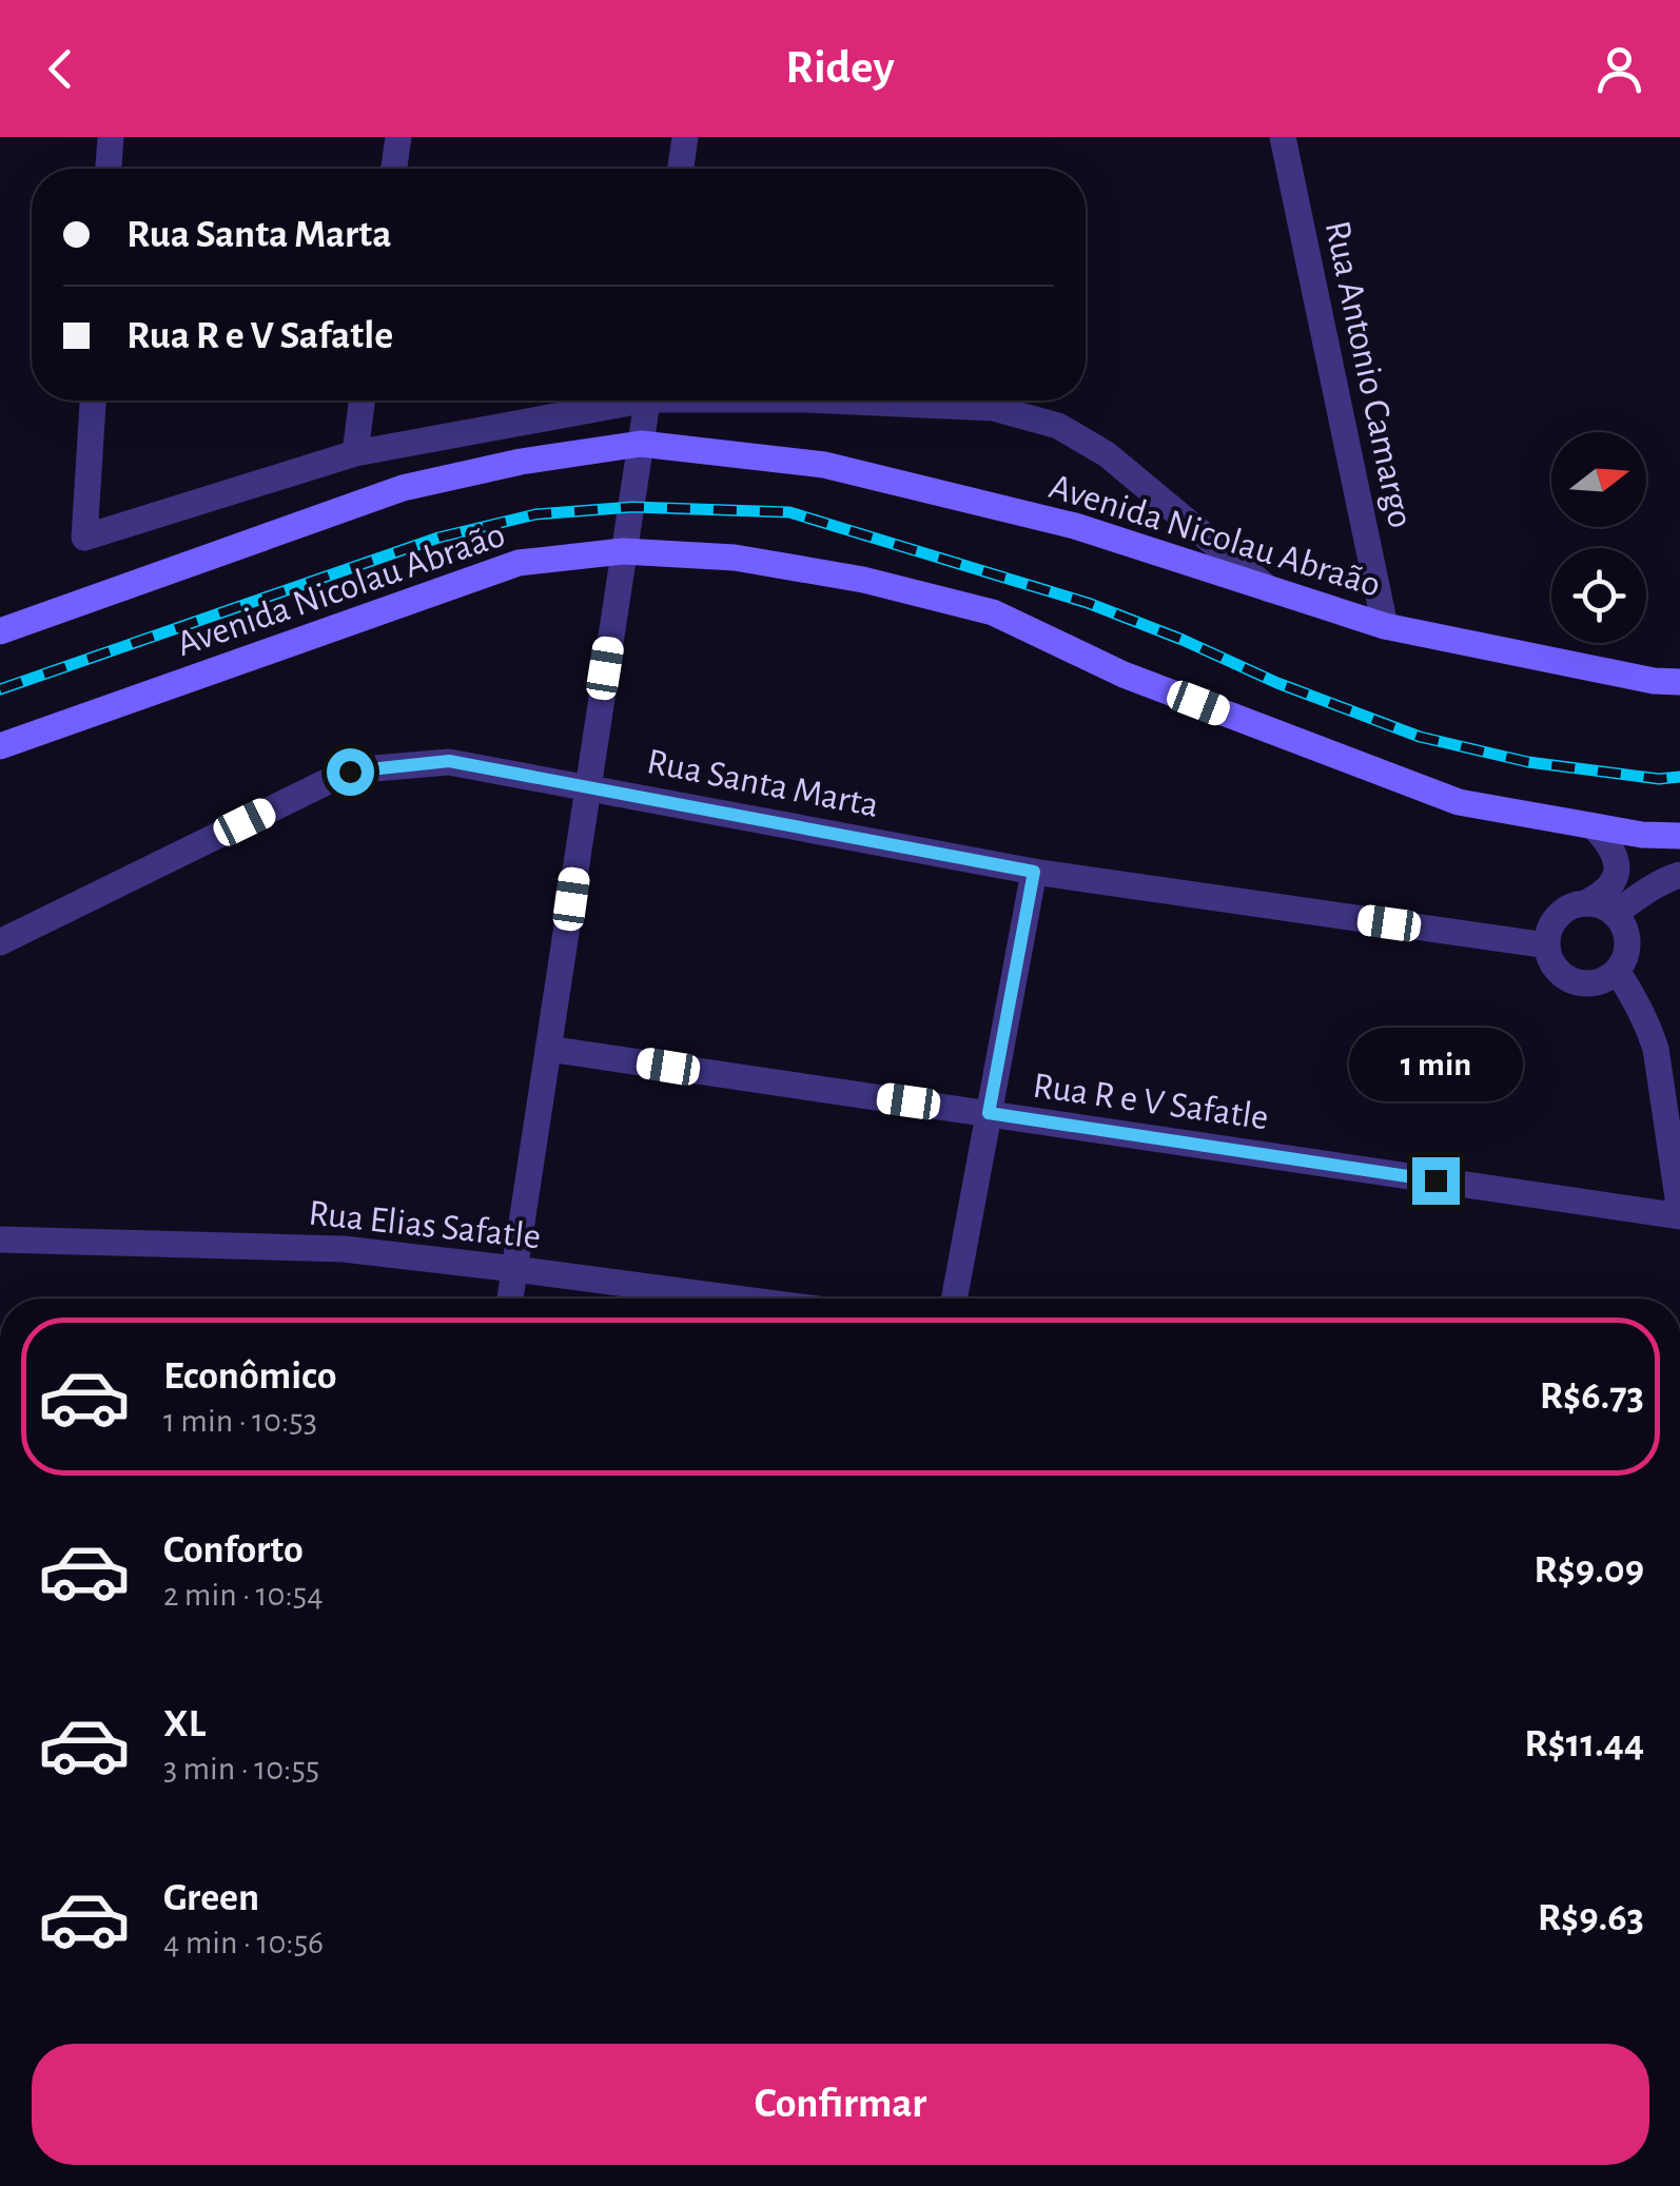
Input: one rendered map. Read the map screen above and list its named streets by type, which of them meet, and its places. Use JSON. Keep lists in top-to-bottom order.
{
  "streets": {
    "street": [
      "Rua Antonio Camargo",
      "Avenida Nicolau Abraão",
      "Rua Santa Marta",
      "Rua R e V Safatle",
      "Rua Elias Safatle"
    ]
  },
  "crossings": [
    ["Rua Antonio Camargo", "Avenida Nicolau Abraão"]
  ],
  "north": "right",
  "page": {
    "header": "Ridey",
    "banner": ["Rua Santa Marta", "Rua R e V Safatle"],
    "bubble": "1 min",
    "list": [
      {
        "name": "Econômico",
        "note": "1 min · 10:53",
        "value": "R$6.73"
      },
      {
        "name": "Conforto",
        "note": "2 min · 10:54",
        "value": "R$9.09"
      },
      {
        "name": "XL",
        "note": "3 min · 10:55",
        "value": "R$11.44"
      },
      {
        "name": "Green",
        "note": "4 min · 10:56",
        "value": "R$9.63"
      }
    ],
    "buttons": "Confirmar"
  }
}
